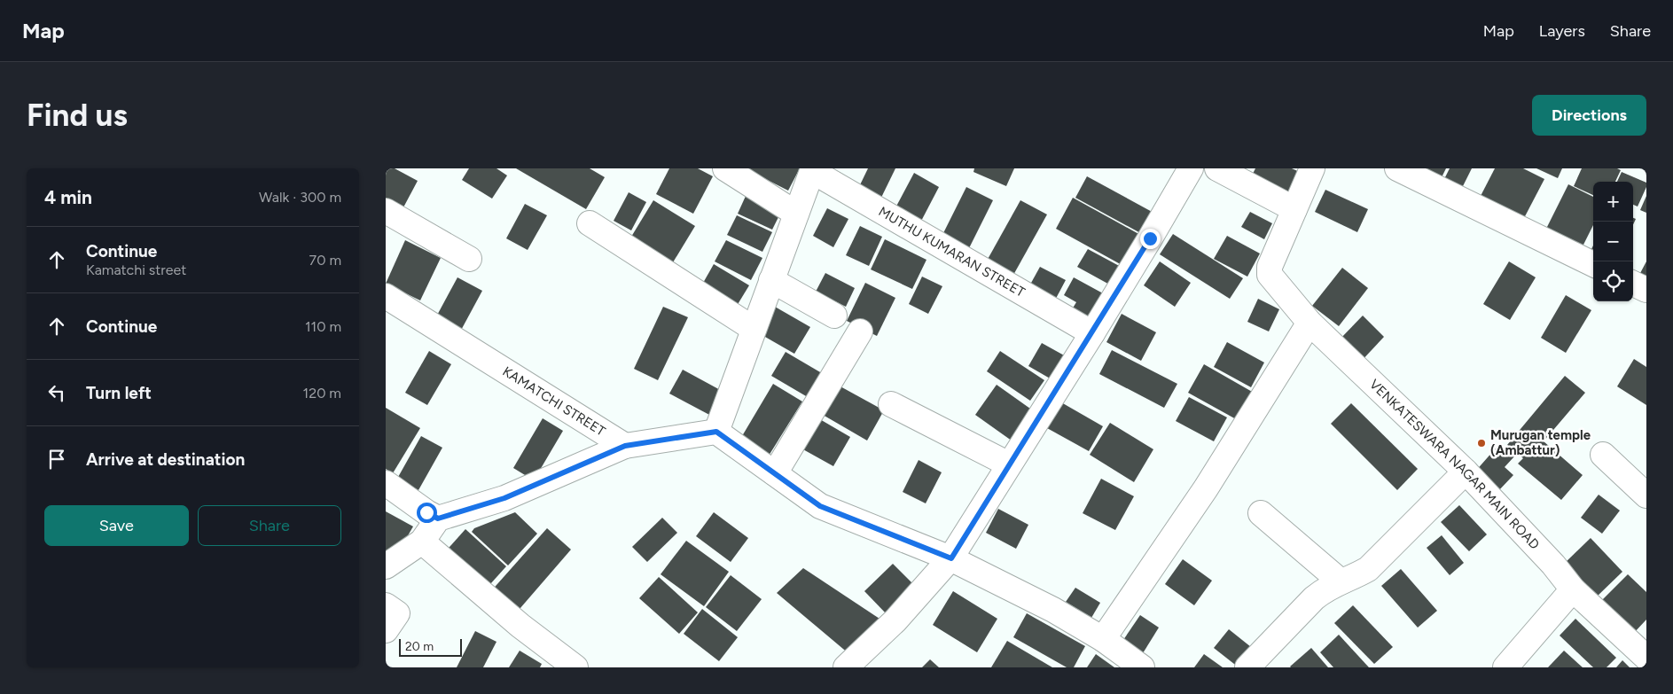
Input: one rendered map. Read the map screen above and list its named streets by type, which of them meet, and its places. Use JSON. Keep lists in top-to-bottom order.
{
  "streets": {
    "street": ["MUTHU KUMARAN STREET", "KAMATCHI STREET", "VENKATESWARA NAGAR MAIN ROAD"]
  },
  "places": ["Murugan temple (Ambattur)"],
  "scale_bar": "20 m",
  "page": {
    "header": "Map",
    "nav": ["Map", "Layers", "Share"],
    "buttons": [
      "Directions",
      ["Save", "Share"]
    ],
    "title": "Find us",
    "heading": ["4 min", "Walk · 300 m"],
    "map_buttons": ["+", "−"],
    "list": [
      ["Continue", "Kamatchi street", "70 m"],
      ["Continue", "110 m"],
      ["Turn left", "120 m"],
      "Arrive at destination"
    ],
    "scale": "20 m"
  }
}
